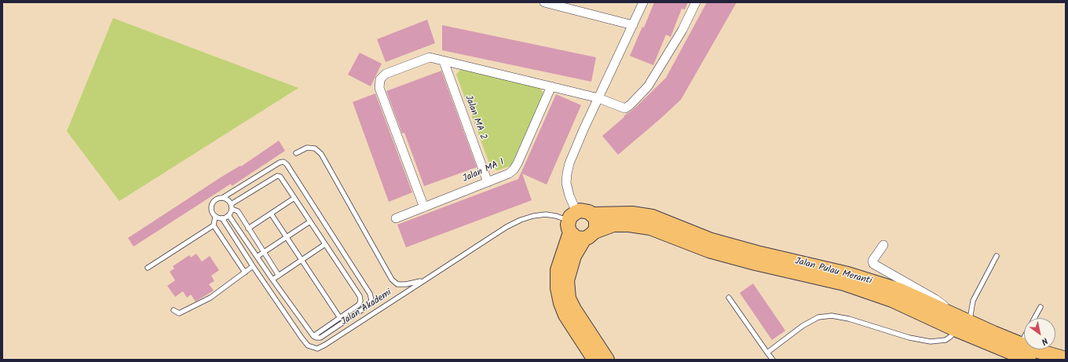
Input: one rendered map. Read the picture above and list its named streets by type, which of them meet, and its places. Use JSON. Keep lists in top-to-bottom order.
{
  "streets": {
    "main road": ["Jalan Pulau Meranti"],
    "street": ["Jalan MA 2", "Jalan MA 1"],
    "lane": ["Jalan Akademi"]
  },
  "crossings": [
    ["Jalan MA 2", "Jalan MA 1"],
    ["Jalan Pulau Meranti", "Jalan Akademi"]
  ],
  "north": "bottom right"
}
